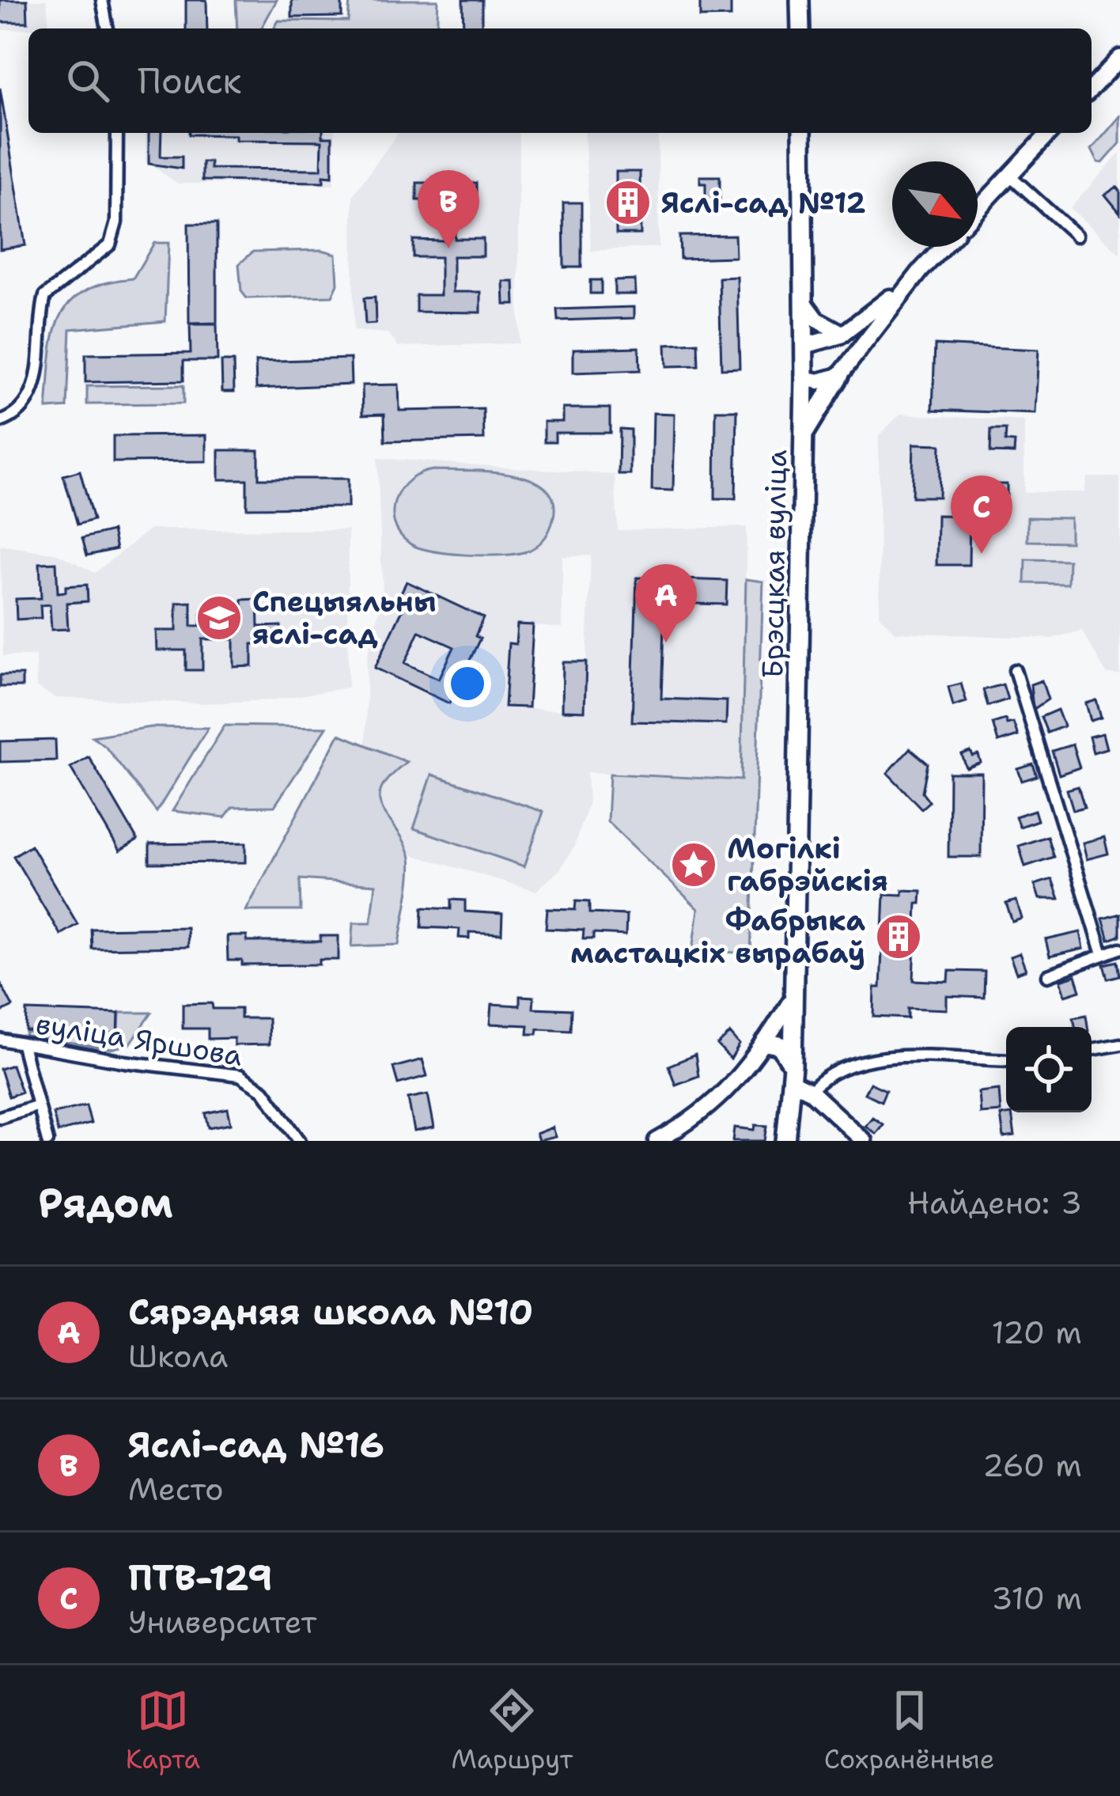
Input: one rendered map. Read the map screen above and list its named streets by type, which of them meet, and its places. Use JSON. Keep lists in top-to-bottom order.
{
  "streets": {
    "main road": ["Брэсцкая вуліца"],
    "street": ["вуліца Яршова"]
  },
  "places": {
    "building": ["Яслі-сад №12", "Фабрыка мастацкіх вырабаў"],
    "school or university": ["Спецыяльны яслі-сад"],
    "place": ["Могілкі габрэйскія"]
  },
  "north": "bottom right",
  "page": {
    "search": "Поиск",
    "pins": ["B", "C", "A"],
    "heading": ["Рядом", "Найдено: 3"],
    "list": [
      {
        "mark": "A",
        "name": "Сярэдняя школа №10",
        "note": "Школа",
        "value": "120 m"
      },
      {
        "mark": "B",
        "name": "Яслі-сад №16",
        "note": "Место",
        "value": "260 m"
      },
      {
        "mark": "C",
        "name": "ПТВ-129",
        "note": "Университет",
        "value": "310 m"
      }
    ],
    "nav": ["Карта", "Маршрут", "Сохранённые"]
  }
}
